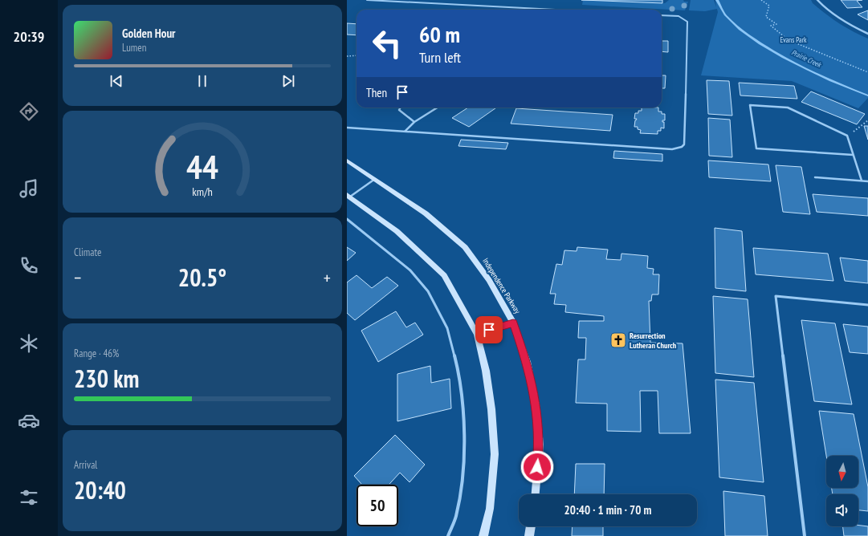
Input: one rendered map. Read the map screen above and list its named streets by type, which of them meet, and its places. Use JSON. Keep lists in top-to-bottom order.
{
  "streets": {
    "main road": ["Independence Parkway"]
  },
  "water": ["Prairie Creek"],
  "parks": ["Evans Park"],
  "places": {
    "church": ["Resurrection Lutheran Church"]
  },
  "north": "bottom",
  "page": {
    "tabs": "20:39",
    "turn": ["60 m", "Turn left"],
    "song": ["Golden Hour", "Lumen"],
    "then": "Then",
    "tile": [
      "Climate",
      ["Range · 46%", "230 km"],
      ["Arrival", "20:40"]
    ],
    "heat": ["−", "20.5°", "+"],
    "limit": "50",
    "trip": "20:40 · 1 min · 70 m",
    "gauge": ["44", "km/h"]
  }
}
